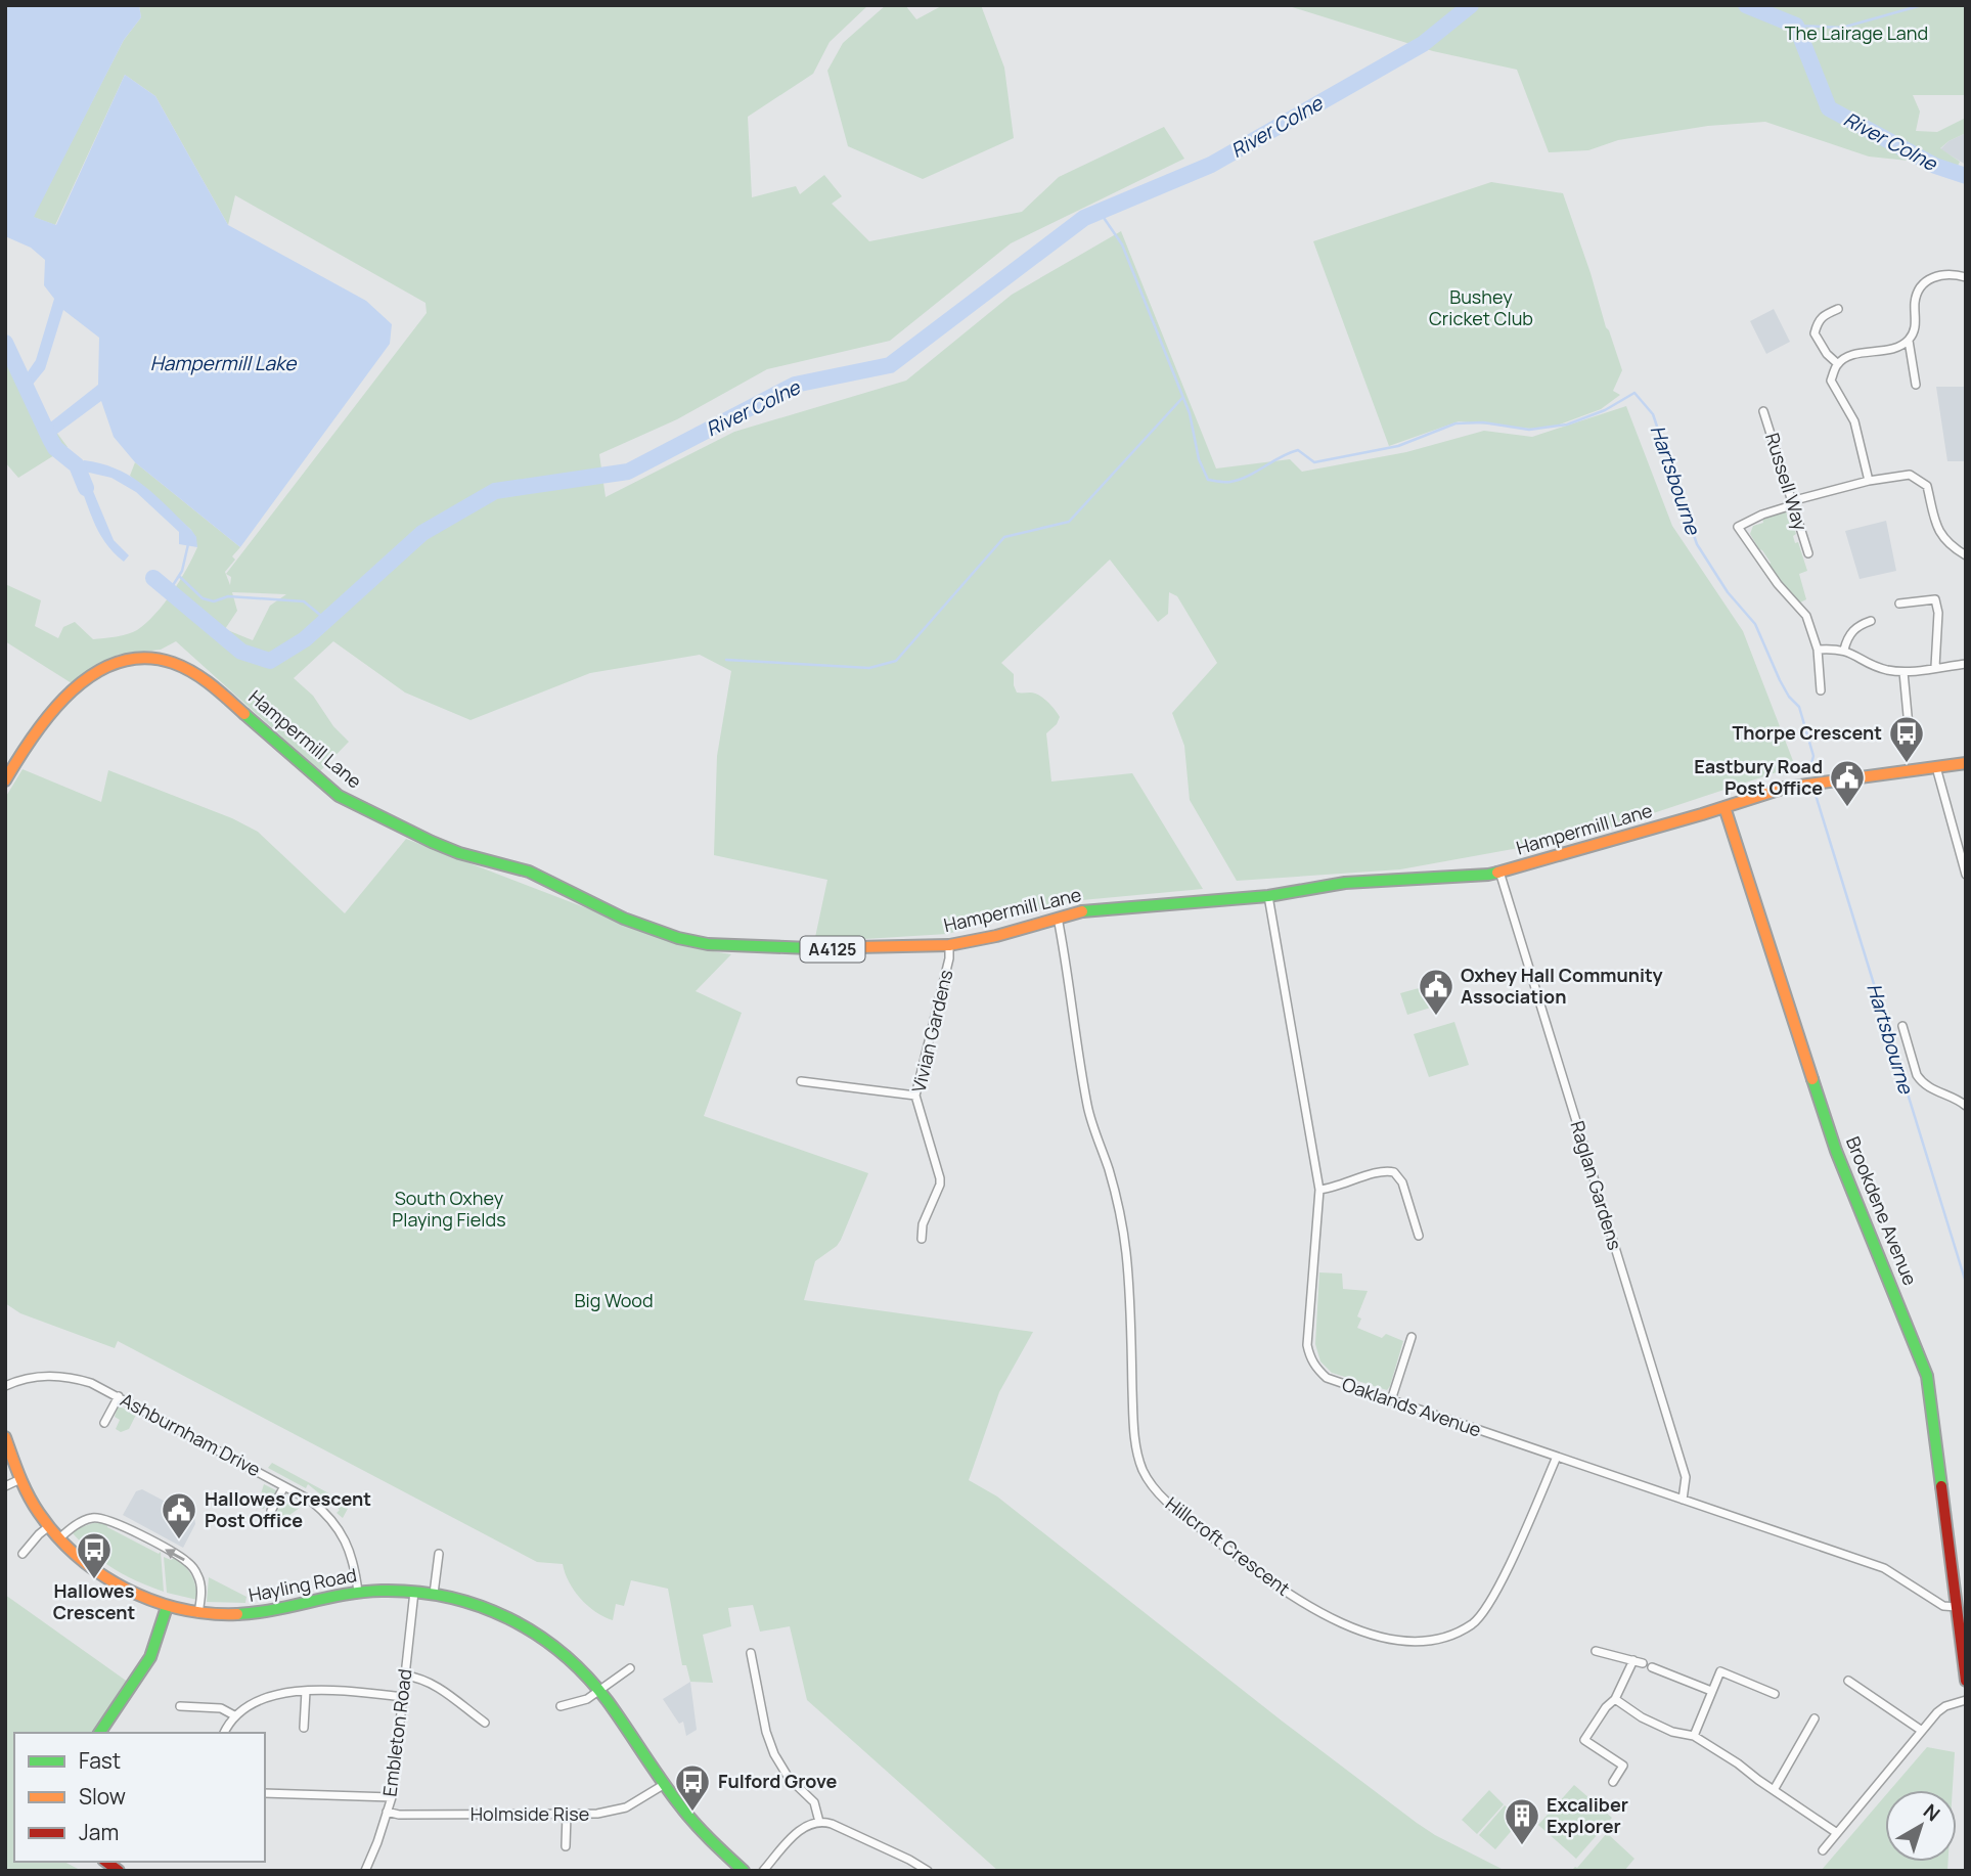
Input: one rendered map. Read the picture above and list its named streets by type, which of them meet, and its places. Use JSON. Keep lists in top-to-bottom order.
{
  "streets": {
    "main road": [
      "Hampermill Lane",
      "A4125",
      "Brookdene Avenue",
      "Hayling Road"
    ],
    "street": [
      "Russell Way",
      "Vivian Gardens",
      "Raglan Gardens",
      "Oaklands Avenue",
      "Ashburnham Drive",
      "Hillcroft Crescent",
      "Embleton Road",
      "Holmside Rise"
    ]
  },
  "crossings": [
    ["Hampermill Lane", "A4125"],
    ["Hampermill Lane", "Vivian Gardens"],
    ["Hampermill Lane", "Raglan Gardens"],
    ["Hampermill Lane", "Brookdene Avenue"],
    ["Hampermill Lane", "Oaklands Avenue"],
    ["Hampermill Lane", "Hillcroft Crescent"],
    ["Raglan Gardens", "Oaklands Avenue"],
    ["Brookdene Avenue", "Oaklands Avenue"],
    ["Oaklands Avenue", "Hillcroft Crescent"],
    ["Ashburnham Drive", "Hayling Road"],
    ["Hayling Road", "Embleton Road"],
    ["Hayling Road", "Holmside Rise"],
    ["Embleton Road", "Holmside Rise"]
  ],
  "water": ["River Colne", "Hampermill Lake", "Hartsbourne"],
  "parks": [
    "The Lairage Land",
    "Bushey Cricket Club",
    "South Oxhey Playing Fields",
    "Big Wood"
  ],
  "places": {
    "bus stop": ["Thorpe Crescent", "Hallowes Crescent", "Fulford Grove"],
    "public building": ["Eastbury Road Post Office", "Oxhey Hall Community Association", "Hallowes Crescent Post Office"],
    "building": ["Excaliber Explorer"]
  },
  "legend": ["Fast", "Slow", "Jam"],
  "north": "top right"
}
